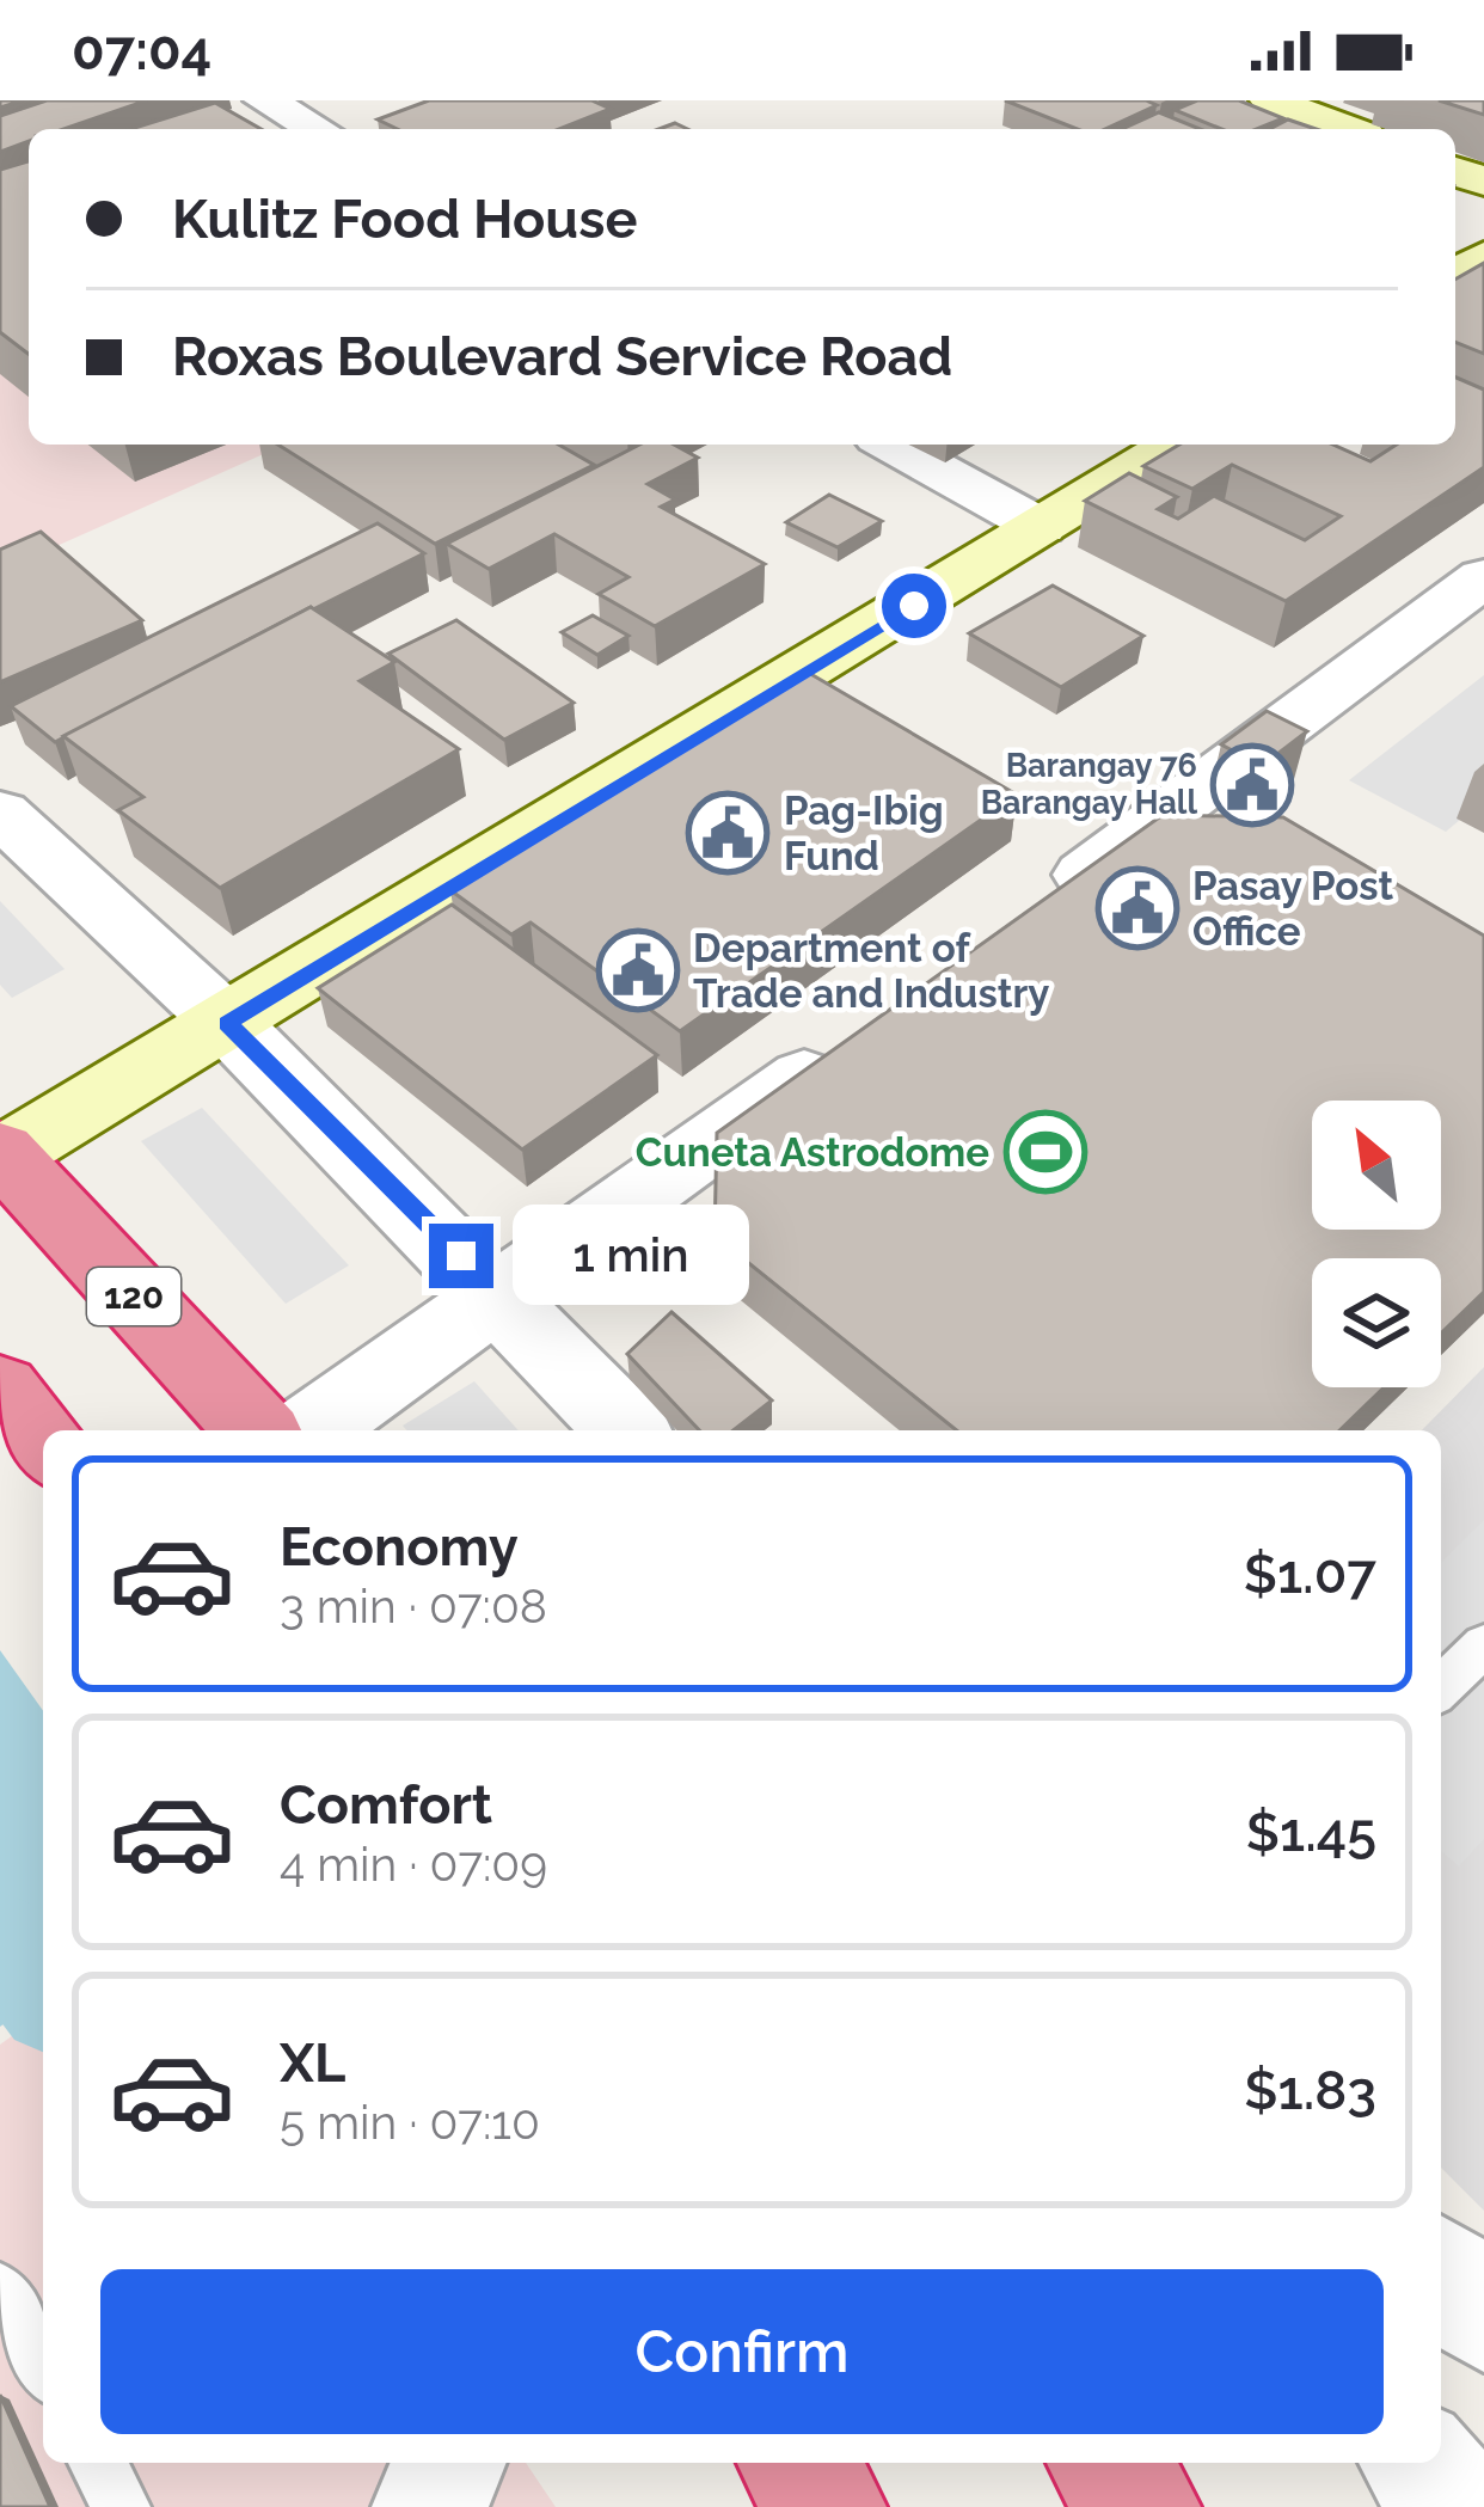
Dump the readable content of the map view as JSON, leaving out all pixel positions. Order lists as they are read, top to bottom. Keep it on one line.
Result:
{"streets":{"highway":["120"]},"places":{"public building":["Barangay 76 Barangay Hall","Pag-Ibig Fund","Pasay Post Office","Department of Trade and Industry"],"sports":["Cuneta Astrodome"]},"north":"top left","page":{"status":"07:04","banner":["Kulitz Food House","Roxas Boulevard Service Road"],"bubble":"1 min","list":[{"name":"Economy","note":"3 min · 07:08","value":"$1.07"},{"name":"Comfort","note":"4 min · 07:09","value":"$1.45"},{"name":"XL","note":"5 min · 07:10","value":"$1.83"}],"buttons":"Confirm"}}
